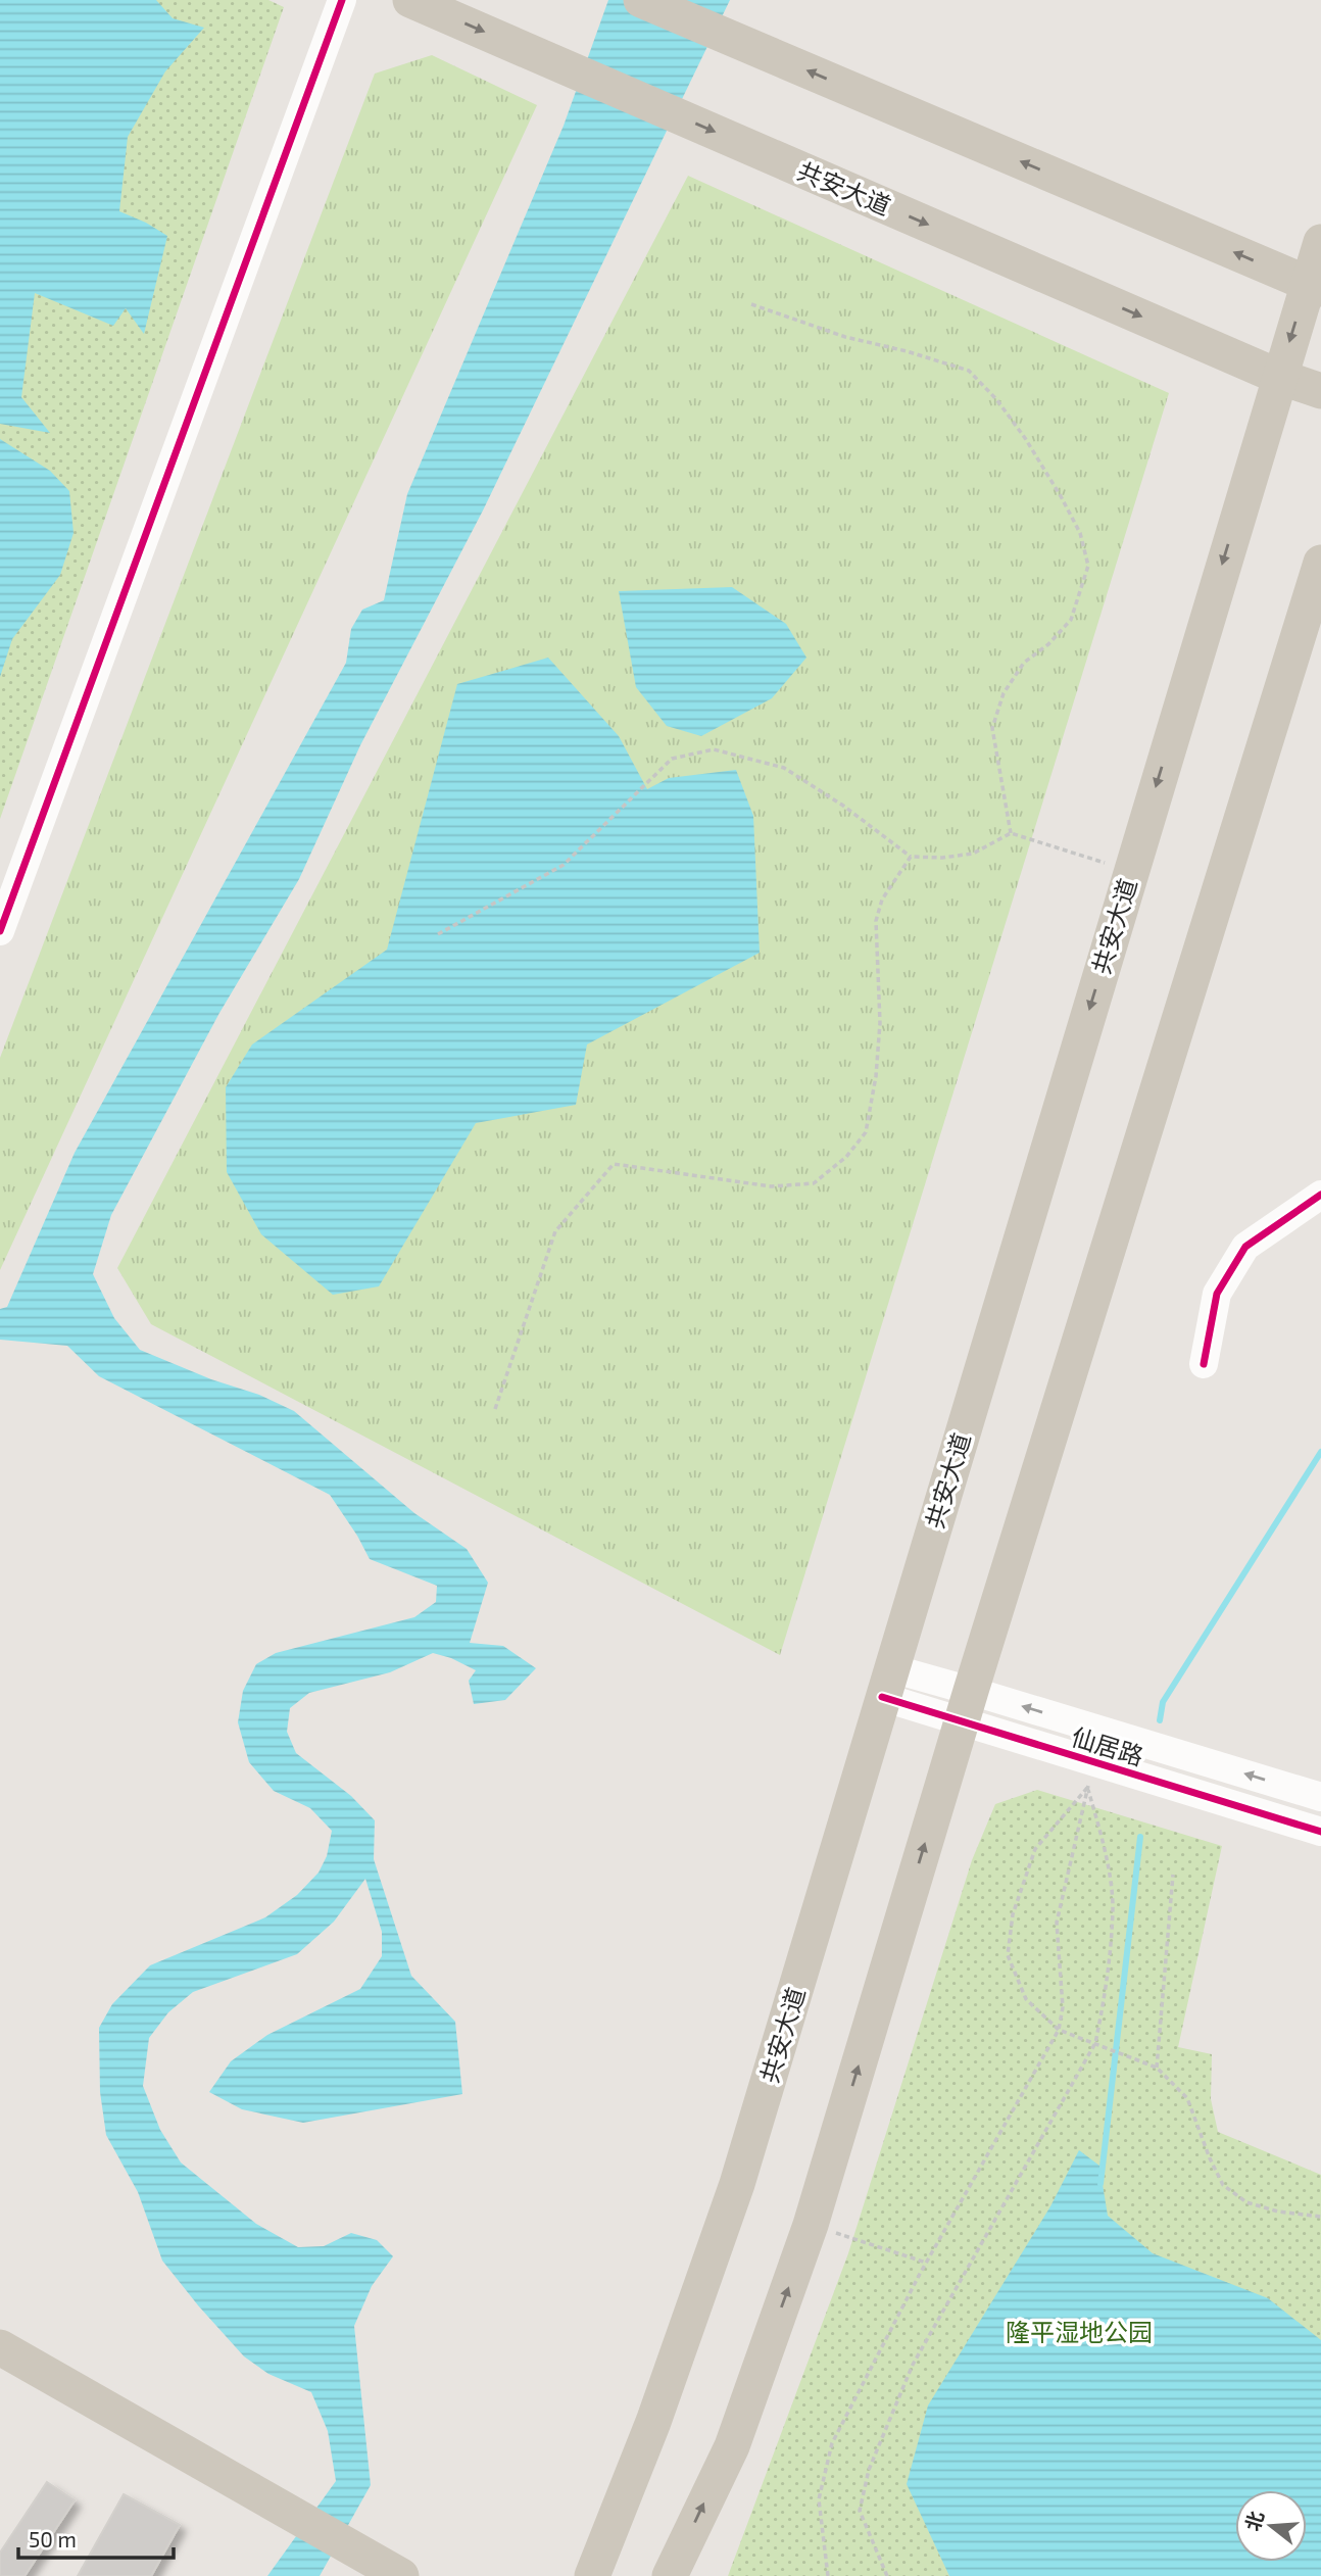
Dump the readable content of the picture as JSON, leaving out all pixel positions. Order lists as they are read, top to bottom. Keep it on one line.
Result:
{"streets":{"main road":["共安大道"],"street":["仙居路"]},"crossings":[["共安大道","仙居路"]],"parks":["隆平湿地公园"],"scale_bar":"50 m","north":"left"}
